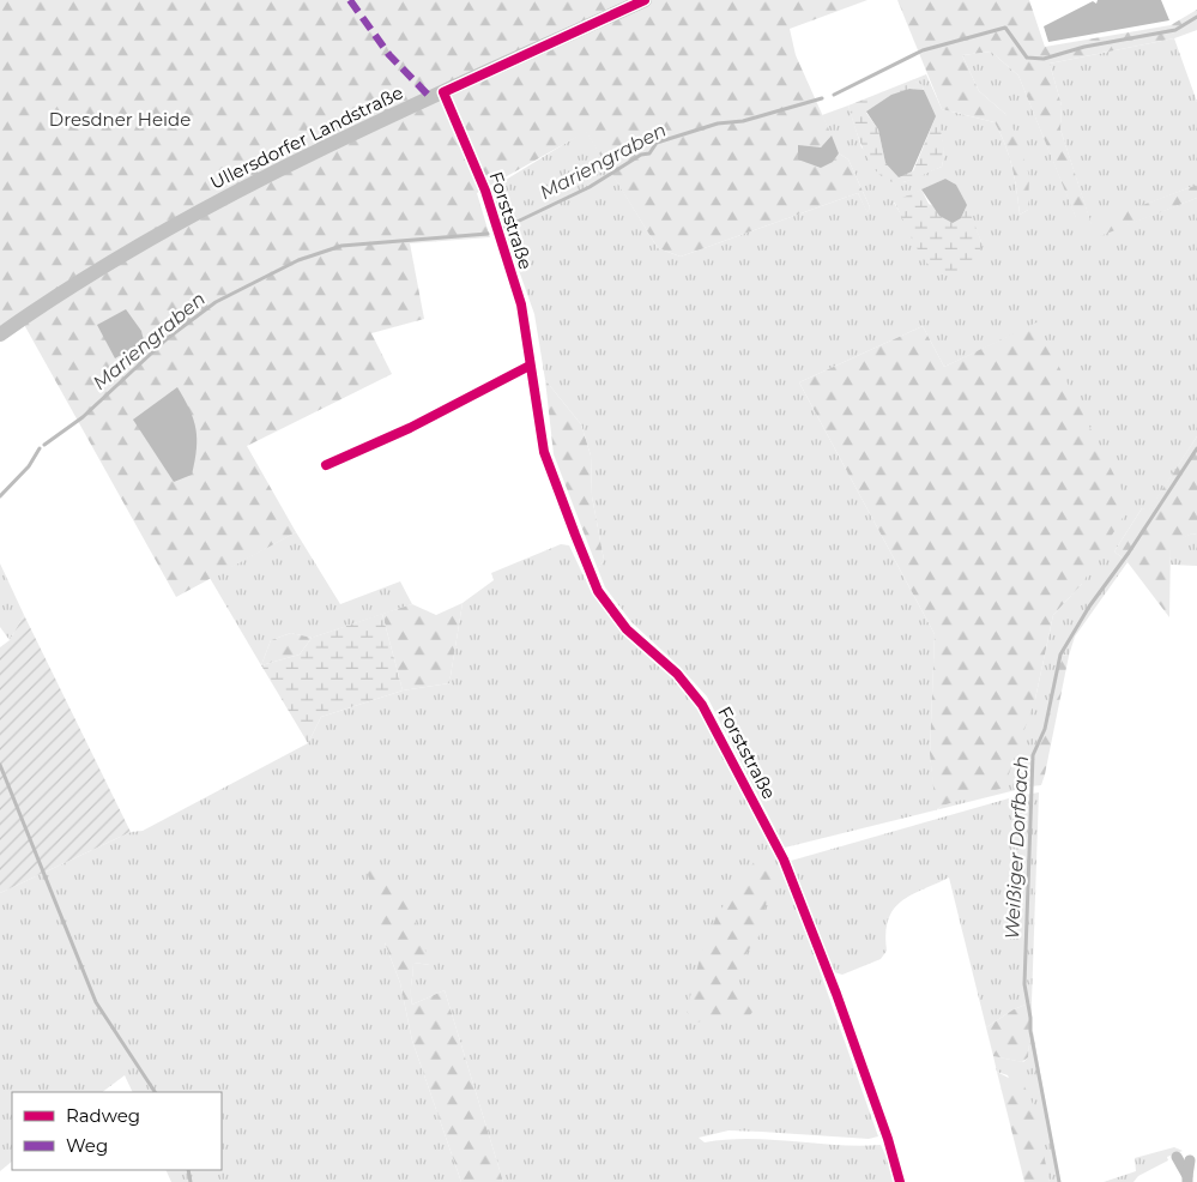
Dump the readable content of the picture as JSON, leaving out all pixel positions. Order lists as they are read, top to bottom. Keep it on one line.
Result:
{"streets":{"main road":["Ullersdorfer Landstraße"],"street":["Forststraße"]},"crossings":[["Ullersdorfer Landstraße","Forststraße"]],"water":["Mariengraben","Weißiger Dorfbach"],"parks":["Dresdner Heide"],"legend":["Radweg","Weg"]}
